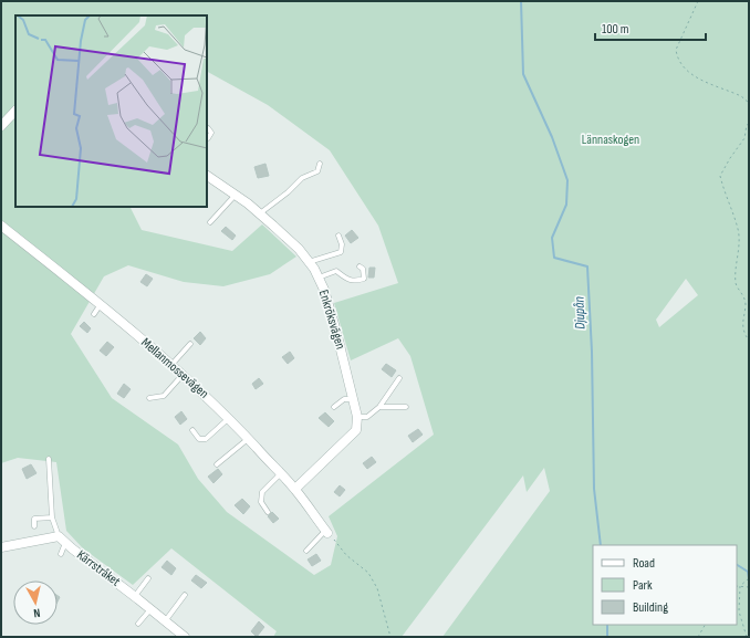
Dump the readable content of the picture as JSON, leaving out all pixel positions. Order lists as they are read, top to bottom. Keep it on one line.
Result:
{"streets":{"street":["Enkröksvägen","Mellanmossevägen","Kärrstråket"]},"water":["Djupån"],"parks":["Lännaskogen"],"legend":["Road","Park","Building"],"scale_bar":"100 m","north":"bottom"}
